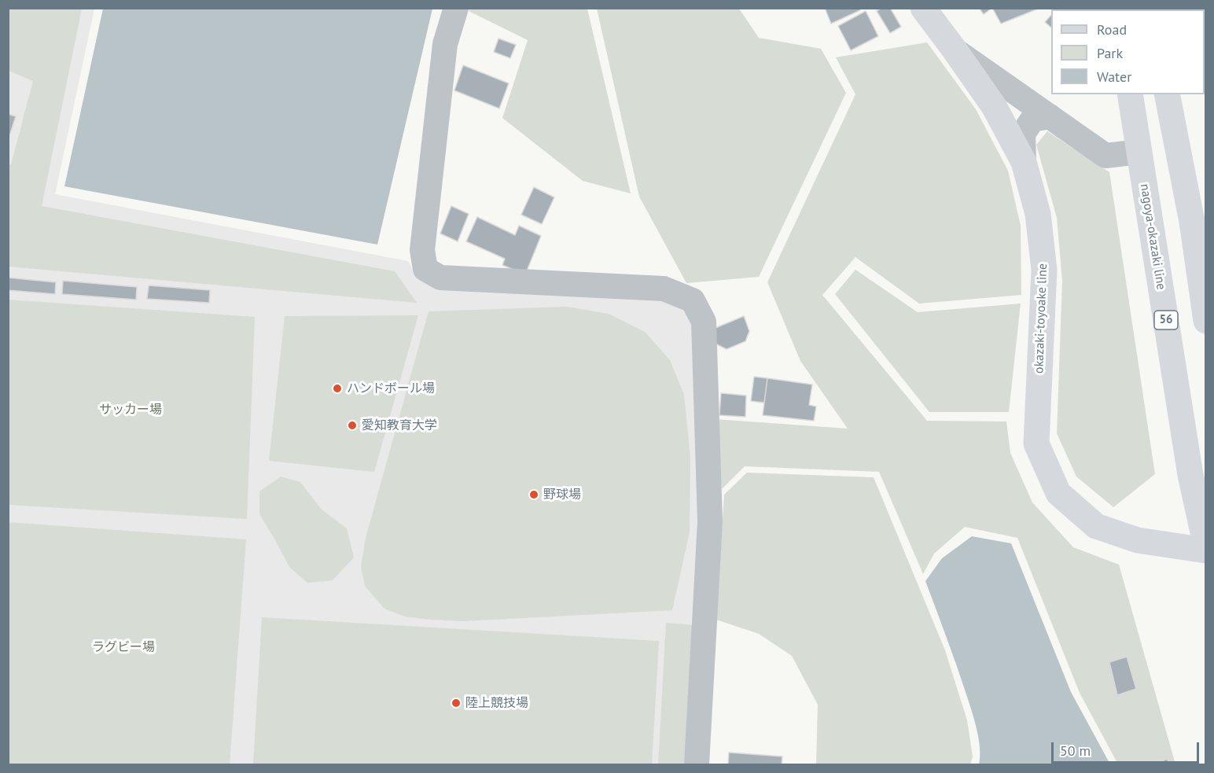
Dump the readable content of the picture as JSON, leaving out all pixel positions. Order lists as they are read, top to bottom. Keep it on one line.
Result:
{"streets":{"main road":["nagoya-okazaki line","okazaki-toyoake line","56"]},"crossings":[["nagoya-okazaki line","okazaki-toyoake line"]],"parks":["サッカー場","ラグビー場"],"places":["ハンドボール場","愛知教育大学","野球場","陸上競技場"],"legend":["Road","Park","Water"],"scale_bar":"50 m"}
